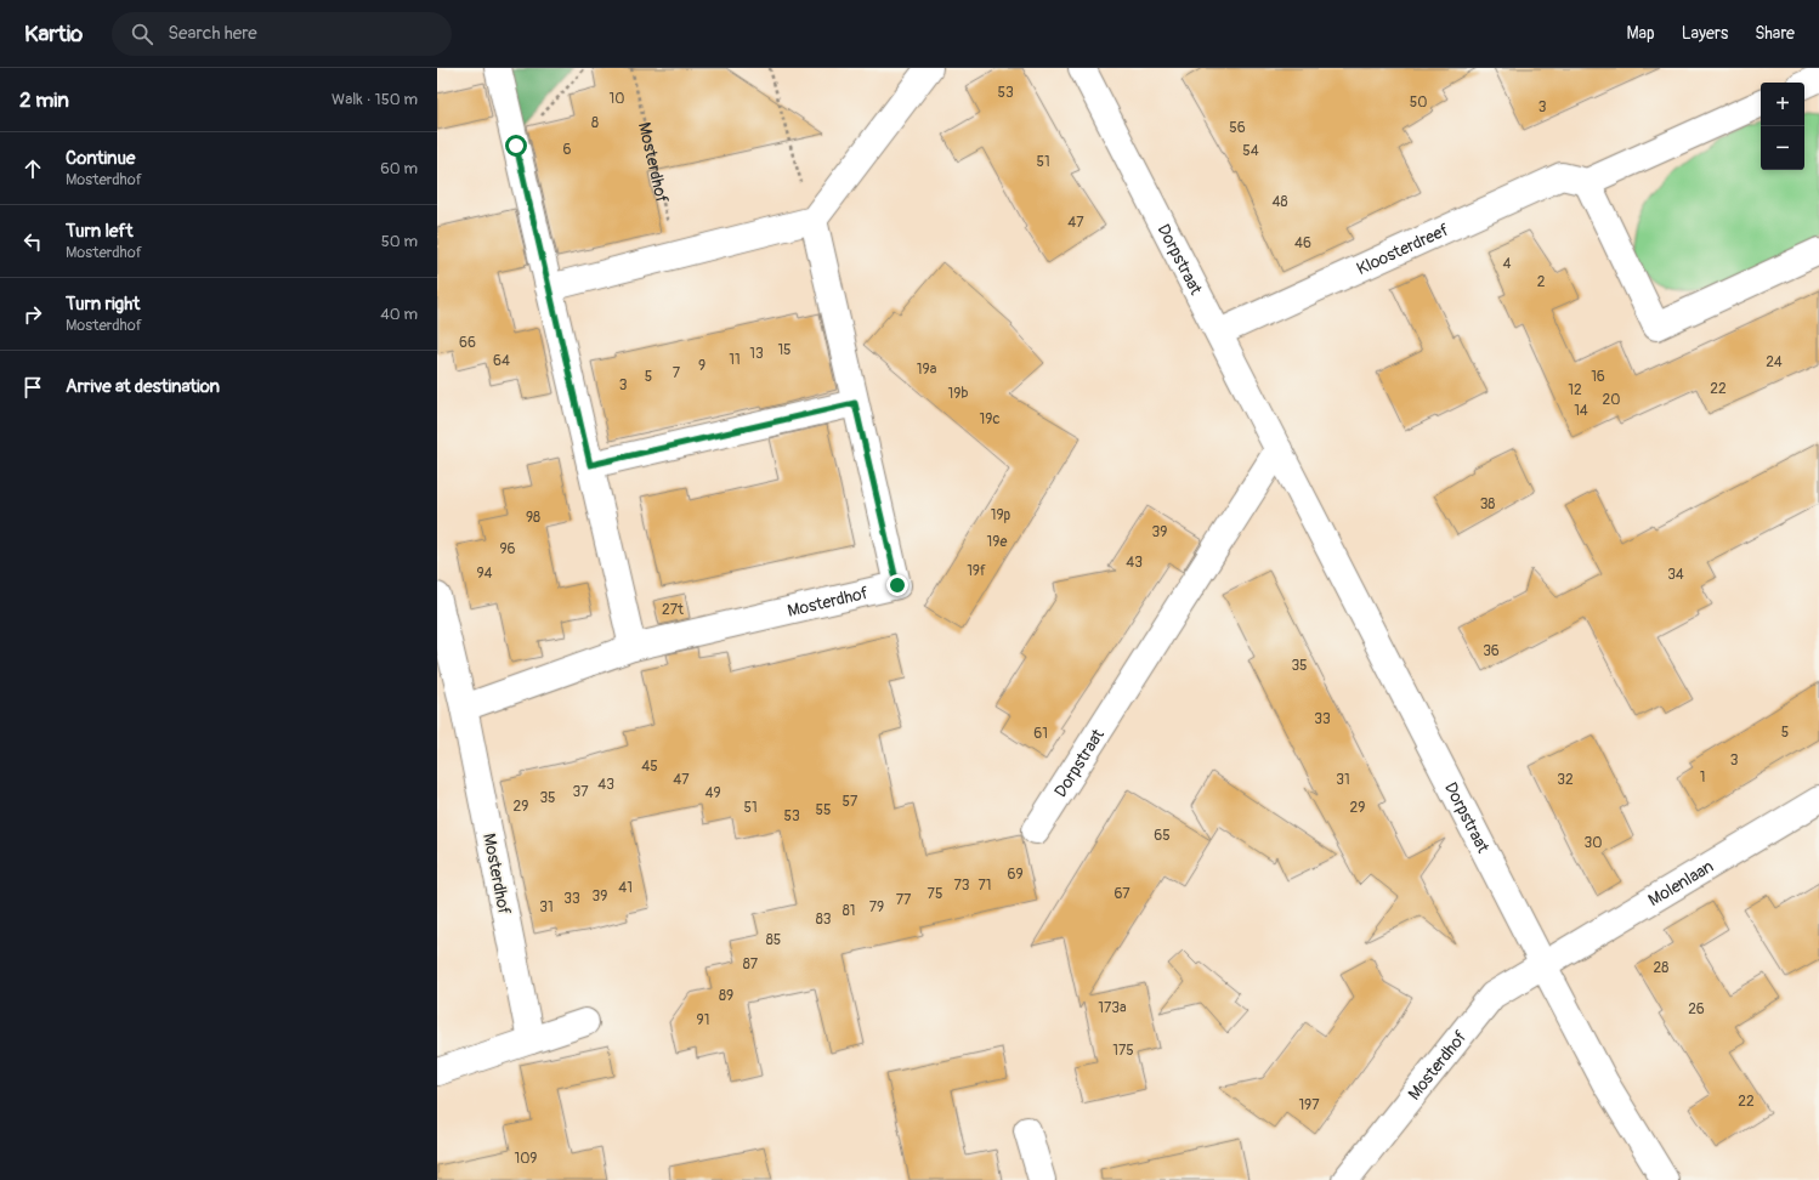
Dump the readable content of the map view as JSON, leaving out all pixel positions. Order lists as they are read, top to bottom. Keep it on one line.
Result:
{"streets":{"street":["Mosterdhof","Kloosterdreef","Dorpstraat","Molenlaan"]},"crossings":[["Mosterdhof","Dorpstraat"],["Mosterdhof","Molenlaan"],["Kloosterdreef","Dorpstraat"],["Dorpstraat","Molenlaan"]],"house_numbers":["53","10","50","3","8","56","6","54","51","48","47","46","4","2","66","15","13","11","64","24","9","19a","7","5","16","3","22","12","19b","20","14","19c","38","19p","98","39","19e","96","43","19f","94","34","27t","36","35","33","5","61","3","45","1","47","31","32","43","37","49","35","57","29","51","29","55","53","65","30","69","73","71","41","75","67","39","33","77","31","79","81","83","85","87","28","89","173a","26","91","175","22","197","109"],"page":{"header":"Kartio","search":"Search here","nav":["Map","Layers","Share"],"heading":["2 min","Walk · 150 m"],"map_buttons":["+","−"],"list":[["Continue","Mosterdhof","60 m"],["Turn left","Mosterdhof","50 m"],["Turn right","Mosterdhof","40 m"],"Arrive at destination"]}}
